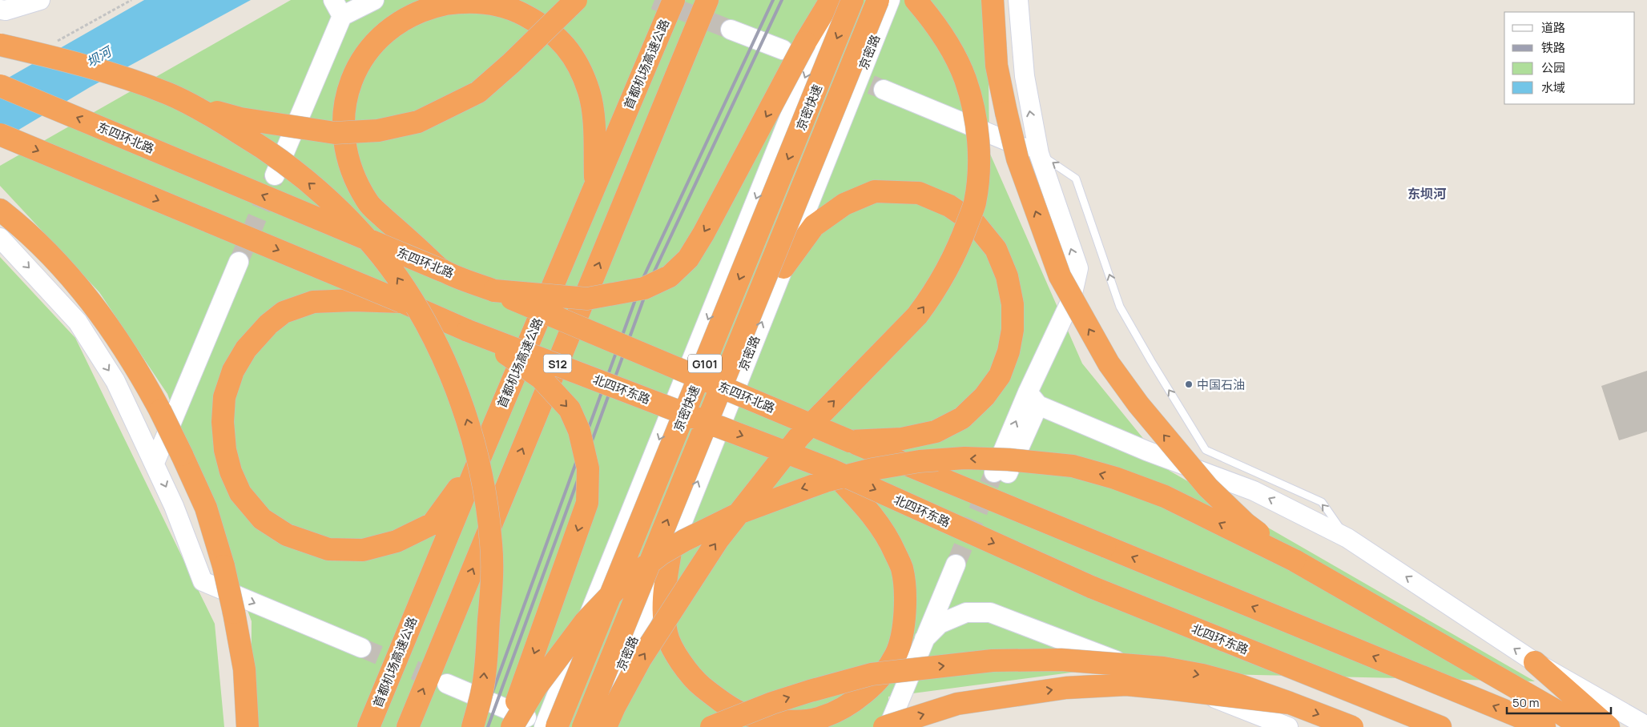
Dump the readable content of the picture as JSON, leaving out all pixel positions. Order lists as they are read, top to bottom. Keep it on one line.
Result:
{"streets":{"highway":["首都机场高速公路","京密快速","东四环北路","S12","G101","北四环东路"],"street":["京密路"]},"districts":["东坝河"],"water":["坝河"],"places":["中国石油"],"legend":["道路","铁路","公园","水域"],"scale_bar":"50 m"}
